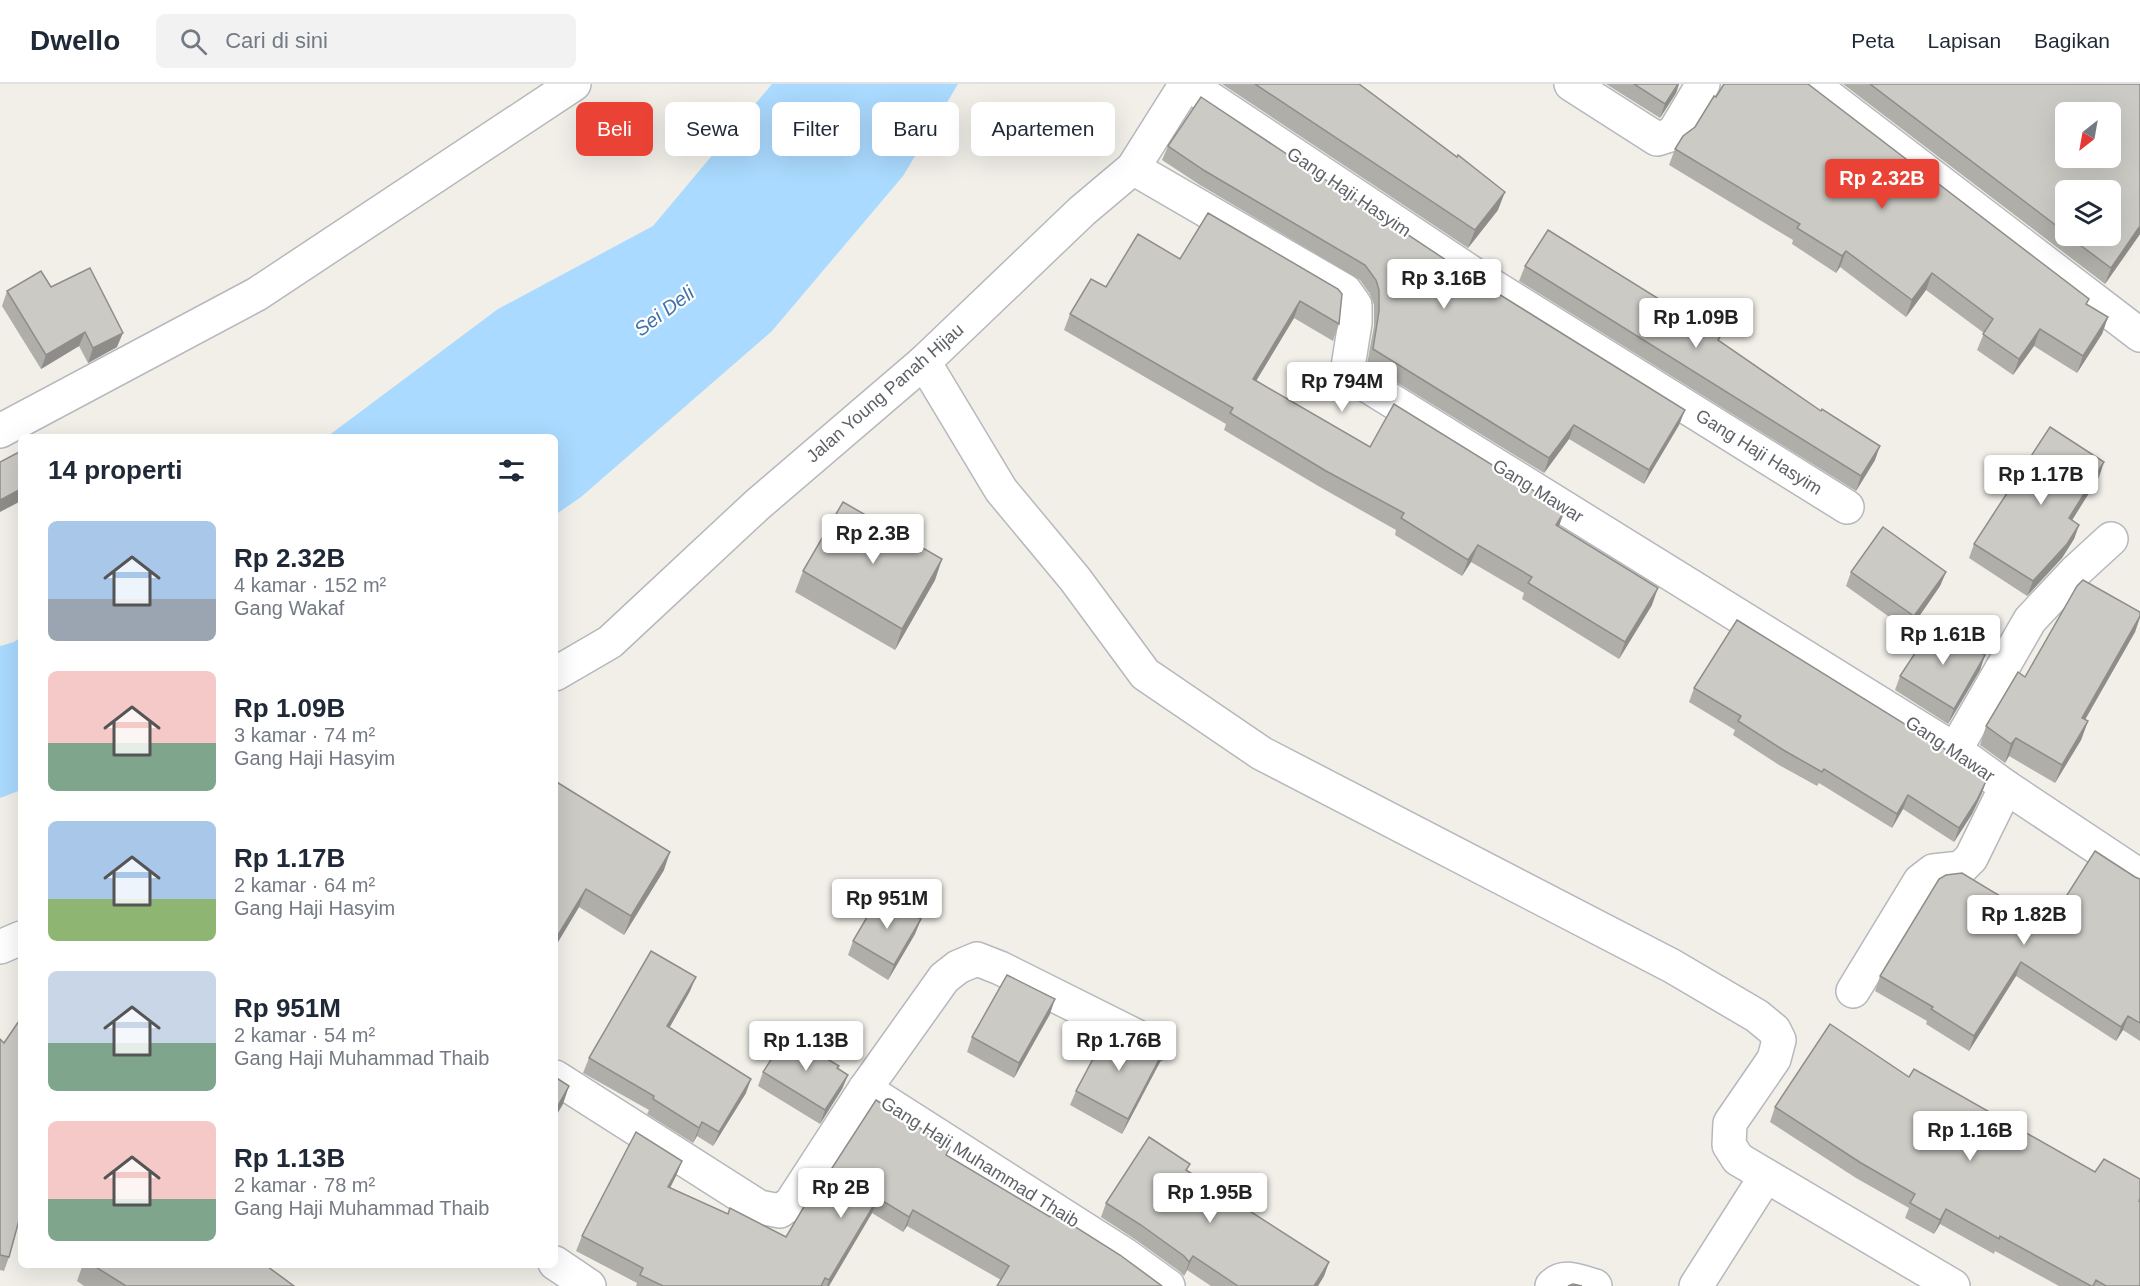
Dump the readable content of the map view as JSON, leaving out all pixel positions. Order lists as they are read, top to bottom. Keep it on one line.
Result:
{"streets":{"street":["Gang Haji Hasyim","Jalan Young Panah Hijau","Gang Mawar","Gang Haji Muhammad Thaib"]},"crossings":[["Gang Haji Hasyim","Jalan Young Panah Hijau"],["Jalan Young Panah Hijau","Gang Mawar"]],"water":["Sei Deli"],"north":"bottom left","page":{"header":"Dwello","search":"Cari di sini","nav":["Peta","Lapisan","Bagikan"],"chip":["Beli","Sewa","Filter","Baru","Apartemen"],"price":["Rp 2.32B","Rp 3.16B","Rp 1.09B","Rp 794M","Rp 1.17B","Rp 2.3B","Rp 1.61B","Rp 951M","Rp 1.82B","Rp 1.13B","Rp 1.76B","Rp 1.16B","Rp 2B","Rp 1.95B"],"heading":"14 properti","list":[{"name":"Rp 2.32B","note":"4 kamar · 152 m² · Gang Wakaf"},{"name":"Rp 1.09B","note":"3 kamar · 74 m² · Gang Haji Hasyim"},{"name":"Rp 1.17B","note":"2 kamar · 64 m² · Gang Haji Hasyim"},{"name":"Rp 951M","note":"2 kamar · 54 m² · Gang Haji Muhammad Thaib"},{"name":"Rp 1.13B","note":"2 kamar · 78 m² · Gang Haji Muhammad Thaib"}]}}
